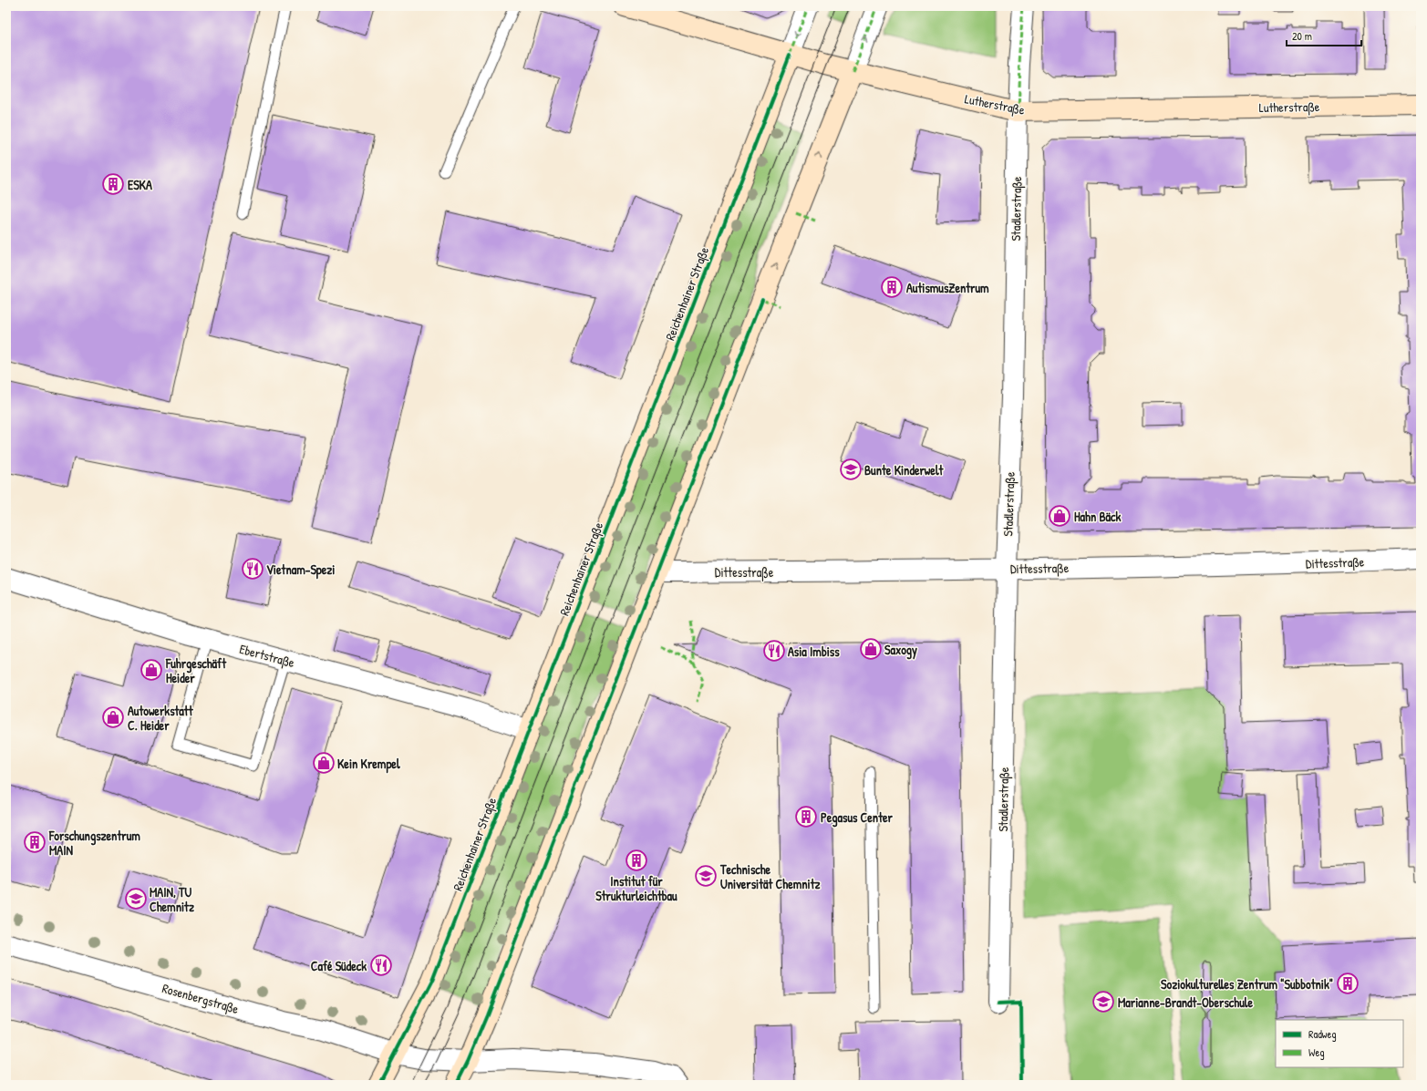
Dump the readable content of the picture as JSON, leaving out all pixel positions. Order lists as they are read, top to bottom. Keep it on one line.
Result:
{"streets":{"street":["Lutherstraße","Stadlerstraße","Reichenhainer Straße","Dittesstraße","Ebertstraße","Rosenbergstraße"]},"crossings":[["Lutherstraße","Stadlerstraße"],["Lutherstraße","Reichenhainer Straße"],["Stadlerstraße","Dittesstraße"],["Reichenhainer Straße","Ebertstraße"],["Reichenhainer Straße","Rosenbergstraße"]],"places":{"building":["ESKA","AutismusZentrum","Pegasus Center","Forschungszentrum MAIN","Institut für Strukturleichtbau","Soziokulturelles Zentrum \"Subbotnik\""],"school or university":["Bunte Kinderwelt","Technische Universität Chemnitz","MAIN, TU Chemnitz","Marianne-Brandt-Oberschule"],"shop":["Hahn Bäck","Saxogy","Fuhrgeschäft Heider","Autowerkstatt C. Heider","Kein Krempel"],"restaurant":["Vietnam-Spezi","Asia Imbiss","Café Südeck"]},"legend":["Radweg","Weg"],"scale_bar":"20 m"}
